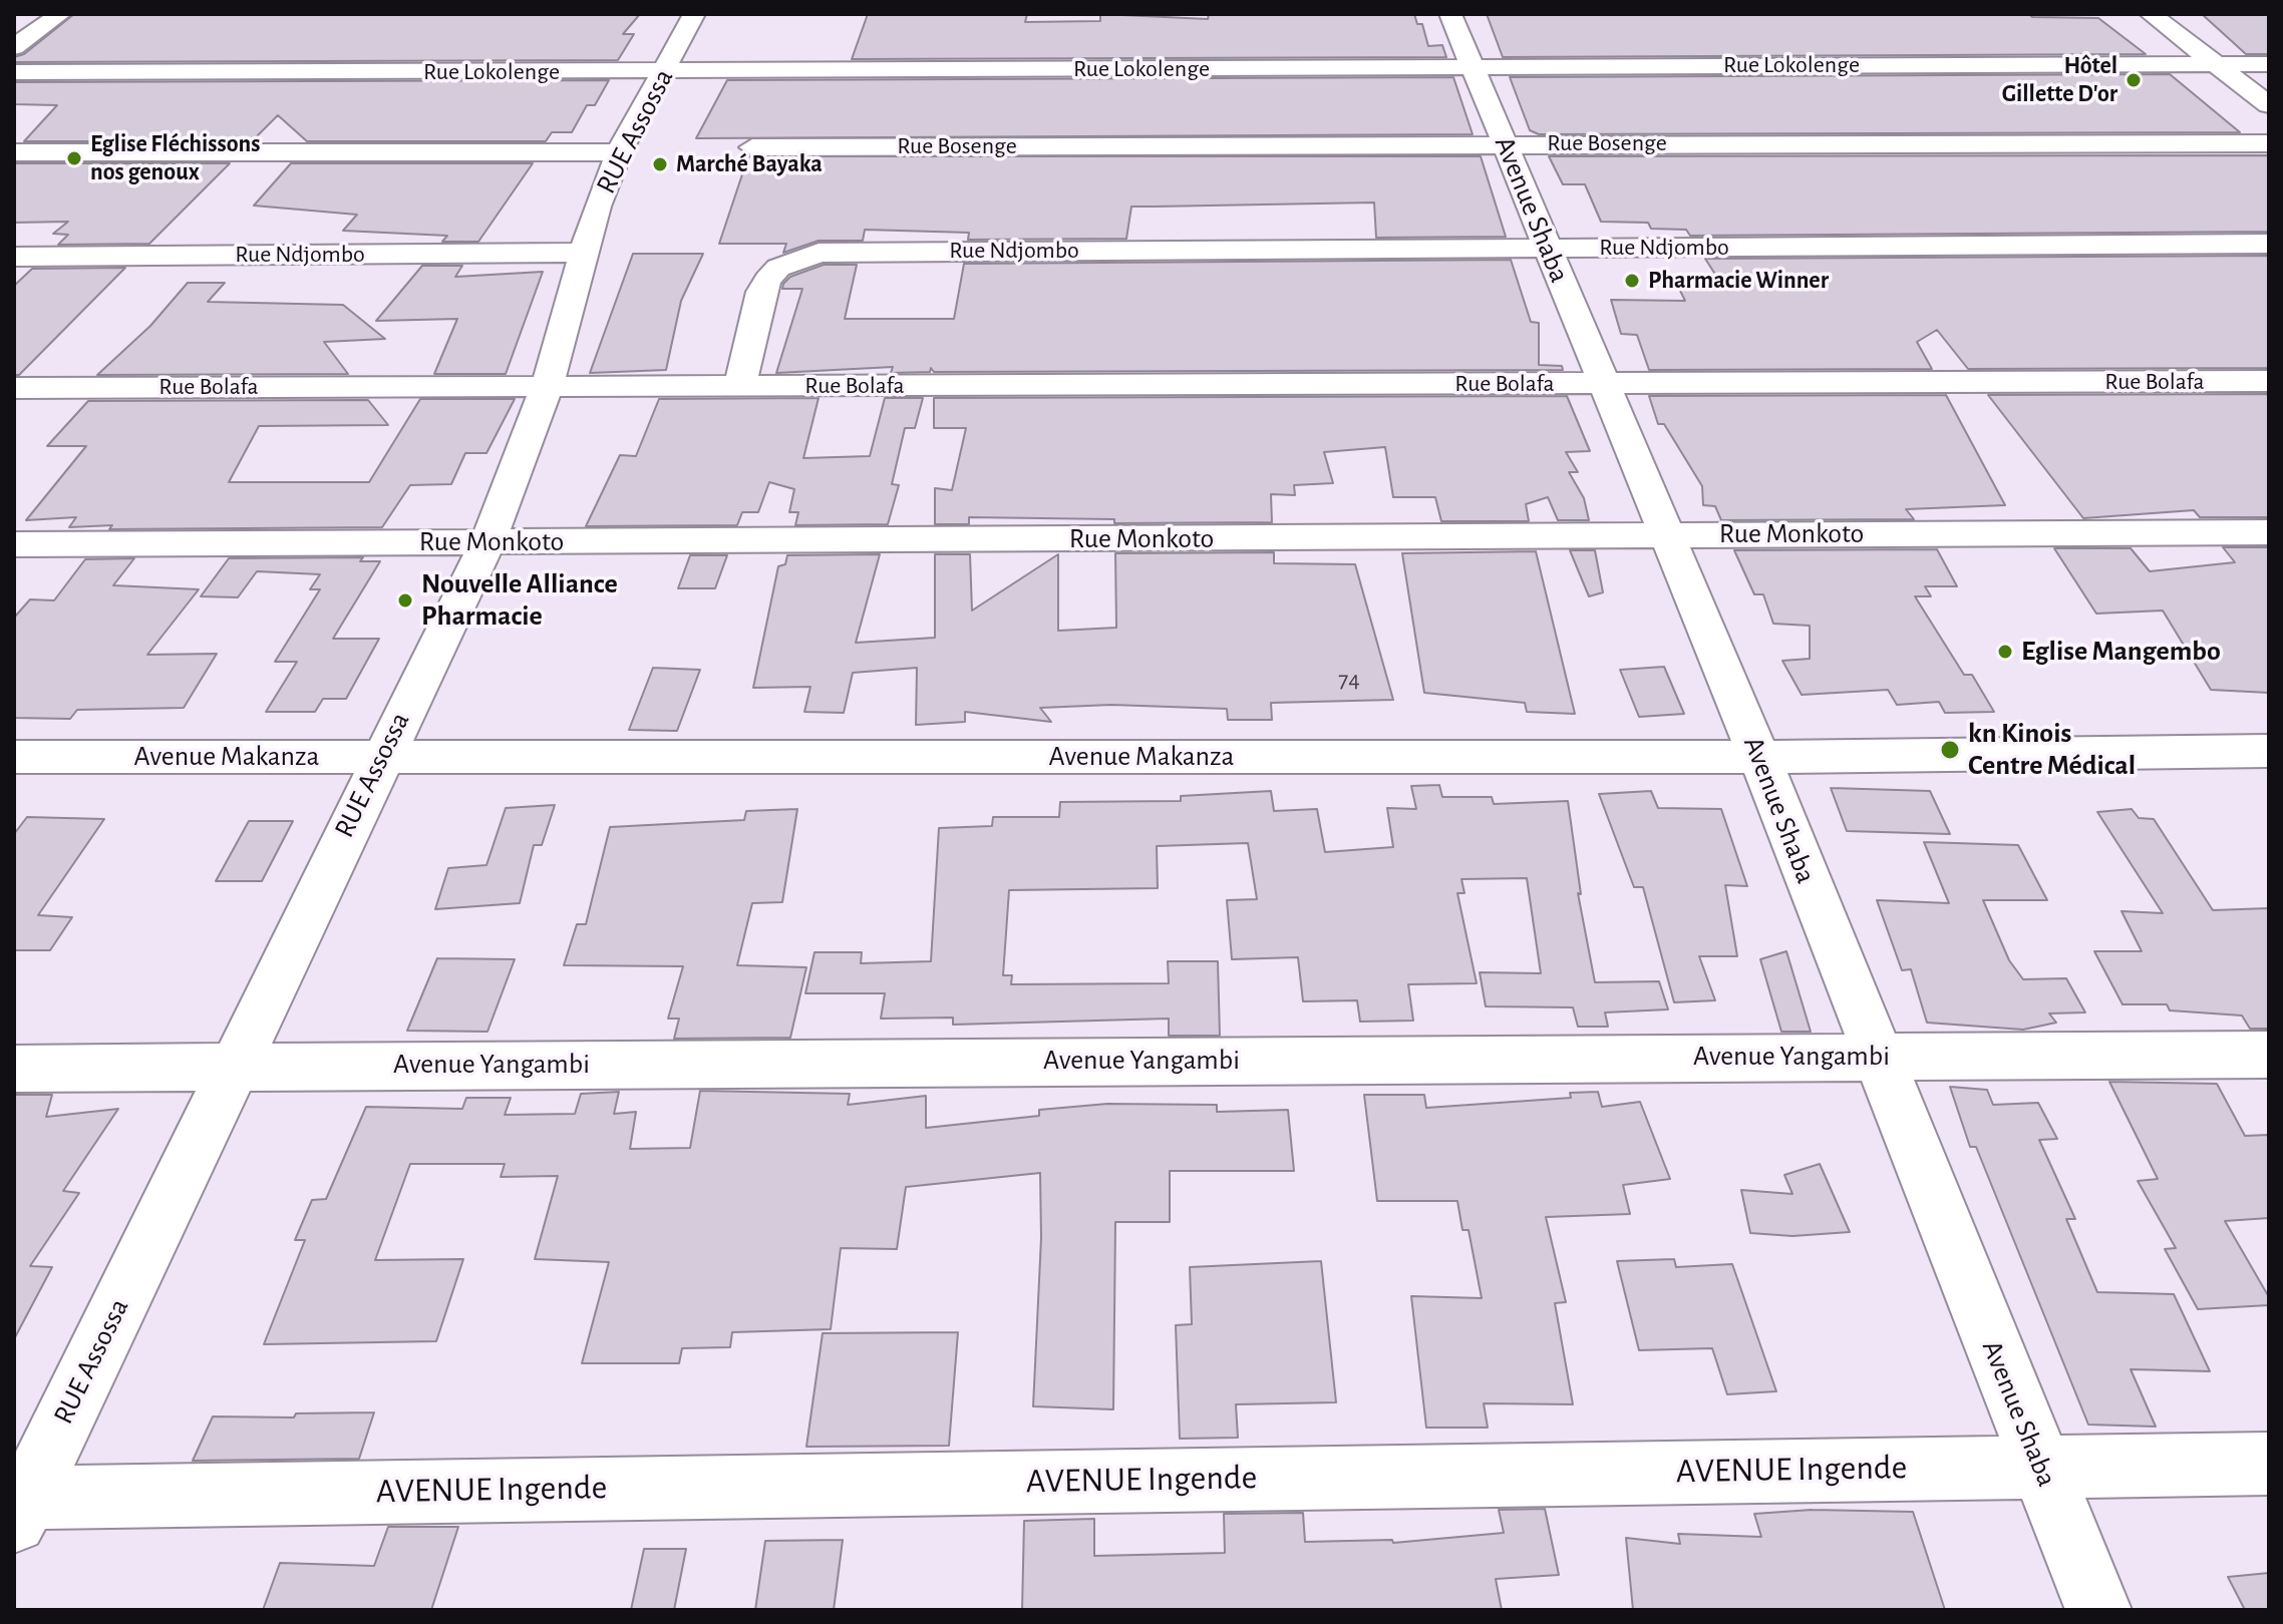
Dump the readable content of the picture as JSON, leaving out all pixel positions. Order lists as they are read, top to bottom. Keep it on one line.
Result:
{"streets":{"street":["Rue Lokolenge","RUE Assossa","Rue Bosenge","Avenue Shaba","Rue Ndjombo","Rue Bolafa","Rue Monkoto","Avenue Makanza","Avenue Yangambi","AVENUE Ingende"]},"crossings":[["Rue Lokolenge","RUE Assossa"],["Rue Lokolenge","Avenue Shaba"],["RUE Assossa","Rue Ndjombo"],["RUE Assossa","Rue Bolafa"],["RUE Assossa","Rue Monkoto"],["RUE Assossa","Avenue Makanza"],["RUE Assossa","Avenue Yangambi"],["RUE Assossa","AVENUE Ingende"],["Rue Bosenge","Avenue Shaba"],["Avenue Shaba","Rue Ndjombo"],["Avenue Shaba","Rue Bolafa"],["Avenue Shaba","Rue Monkoto"],["Avenue Shaba","Avenue Makanza"],["Avenue Shaba","Avenue Yangambi"],["Avenue Shaba","AVENUE Ingende"],["Rue Ndjombo","Rue Bolafa"]],"places":["Hôtel Gillette D'or","Eglise Fléchissons nos genoux","Marché Bayaka","Pharmacie Winner","Nouvelle Alliance Pharmacie","Eglise Mangembo","kn Kinois Centre Médical"],"house_numbers":["74"]}
